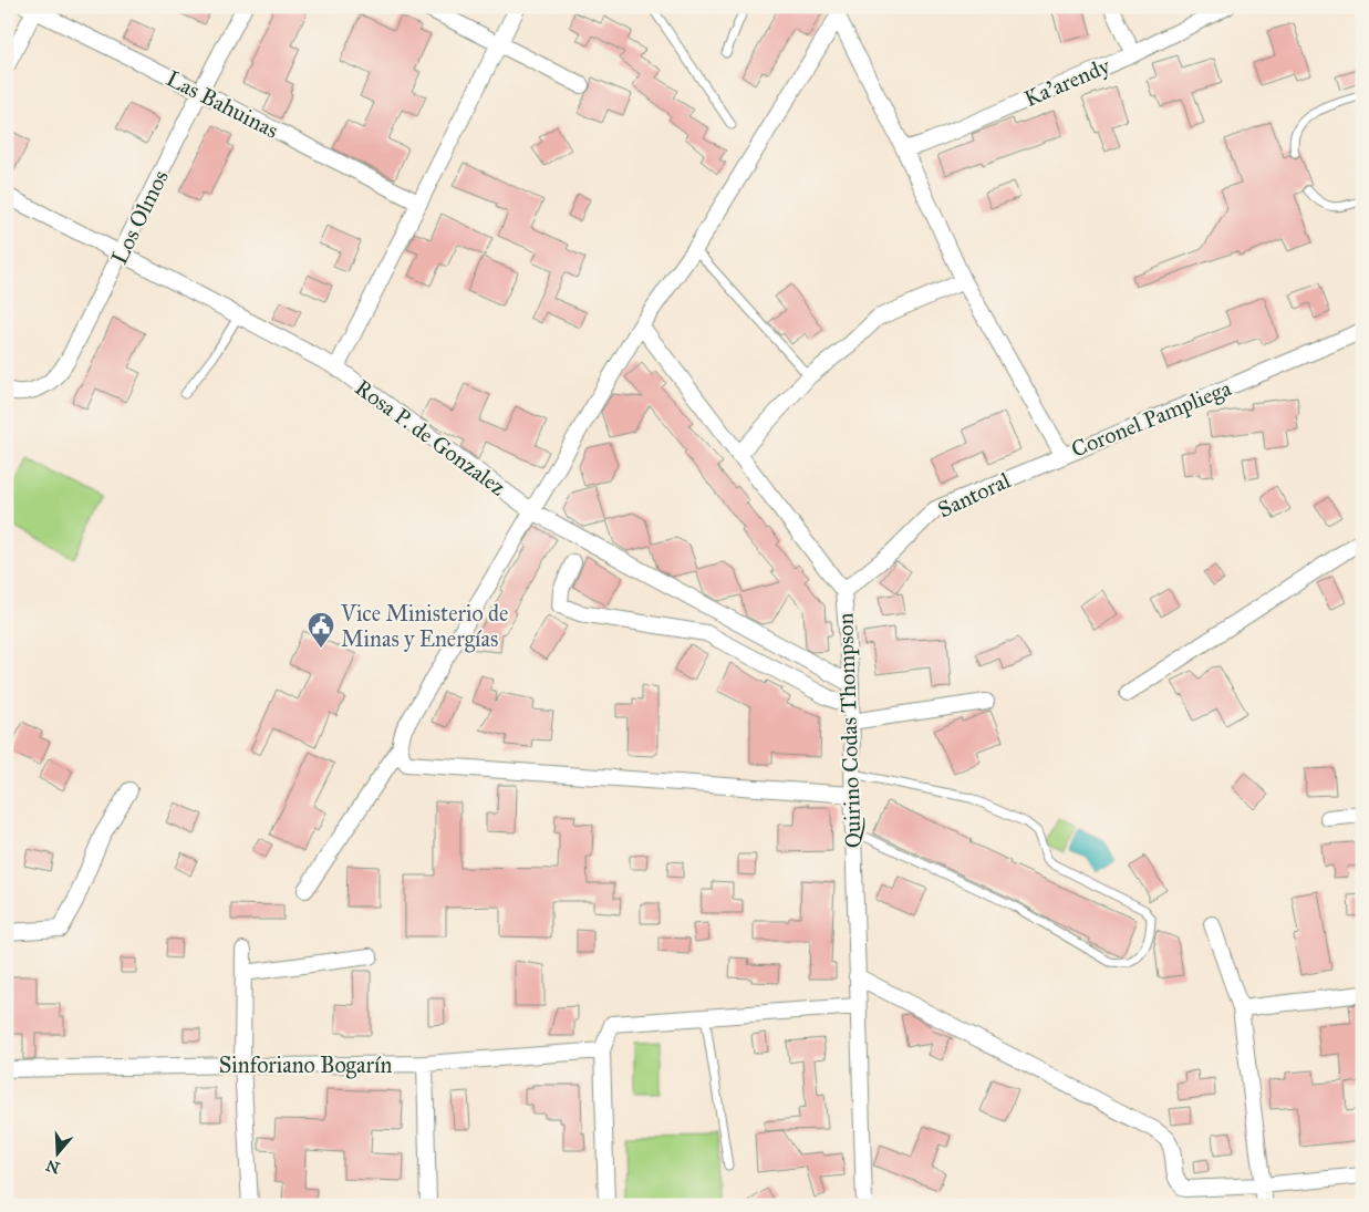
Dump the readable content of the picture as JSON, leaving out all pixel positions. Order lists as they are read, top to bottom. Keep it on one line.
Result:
{"streets":{"street":["Ka'arendy","Las Bahuinas","Los Olmos","Coronel Pampliega","Rosa P. de Gonzalez","Santoral","Quirino Codas Thompson","Sinforiano Bogarín"]},"crossings":[["Ka'arendy","Coronel Pampliega"],["Las Bahuinas","Los Olmos"],["Los Olmos","Rosa P. de Gonzalez"],["Coronel Pampliega","Santoral"],["Rosa P. de Gonzalez","Quirino Codas Thompson"],["Santoral","Quirino Codas Thompson"]],"places":{"public building":["Vice Ministerio de Minas y Energías"]},"north":"bottom"}
